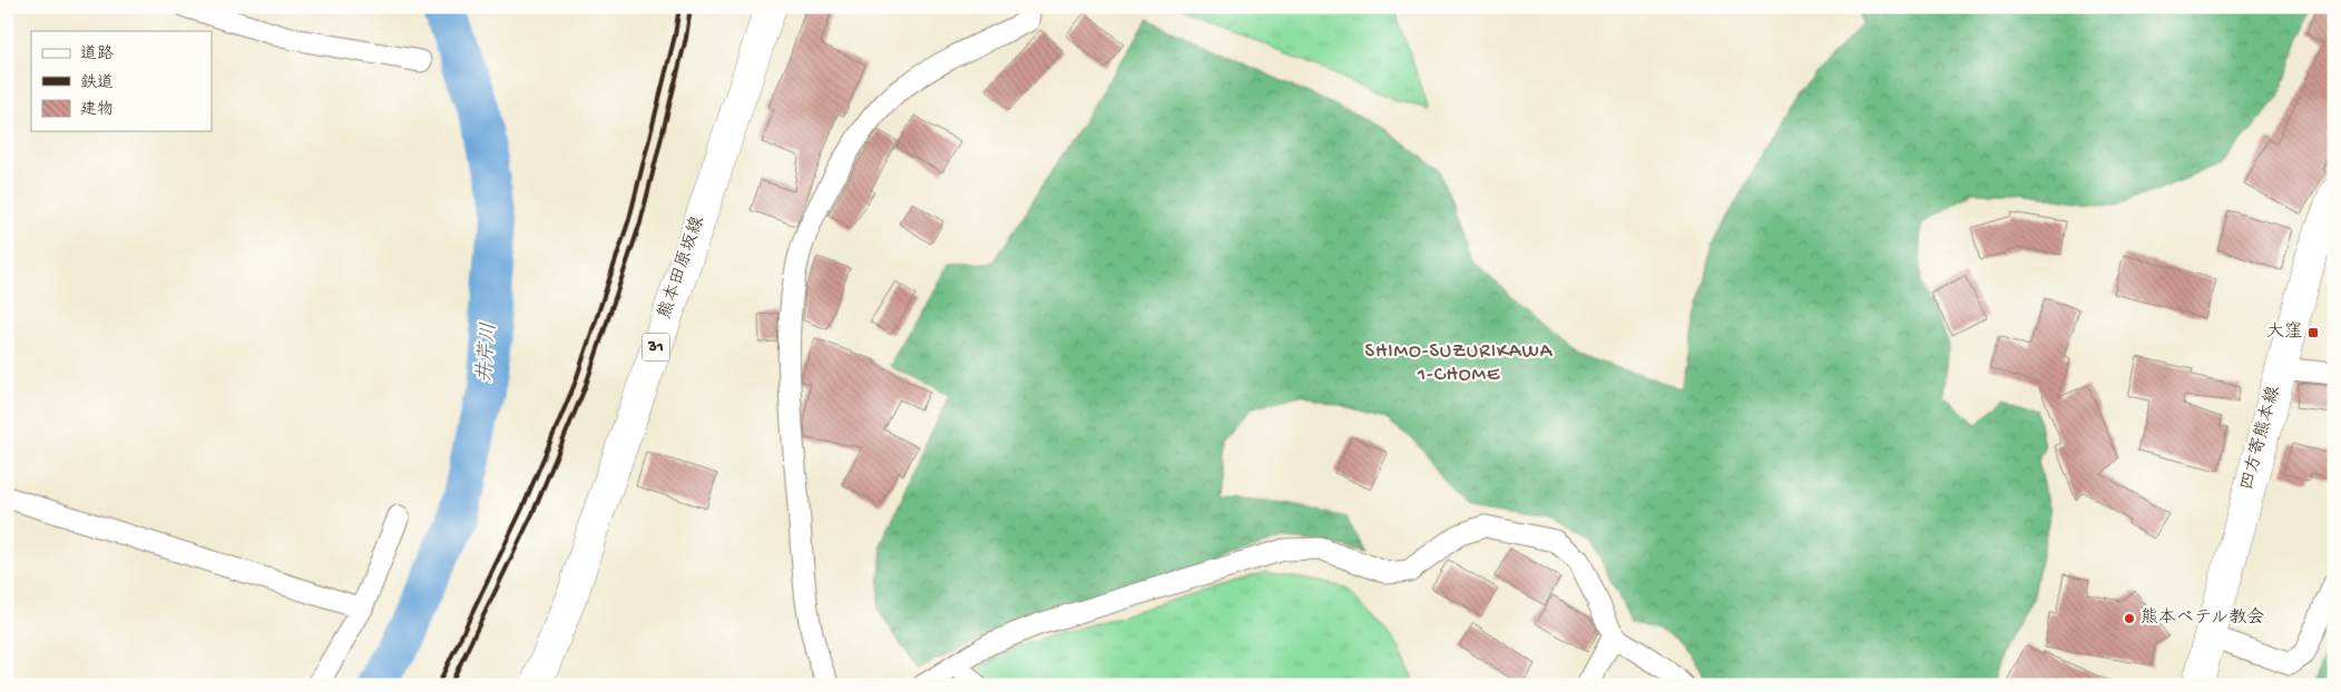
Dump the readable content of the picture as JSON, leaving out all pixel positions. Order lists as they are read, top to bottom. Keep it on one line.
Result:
{"streets":{"main road":["熊本田原坂線","31","四方寄熊本線"]},"districts":["SHIMO-SUZURIKAWA 1-CHOME"],"water":["井芹川"],"places":{"transit":["大窪"],"other":["熊本ベテル教会"]},"legend":["道路","鉄道","建物"]}
